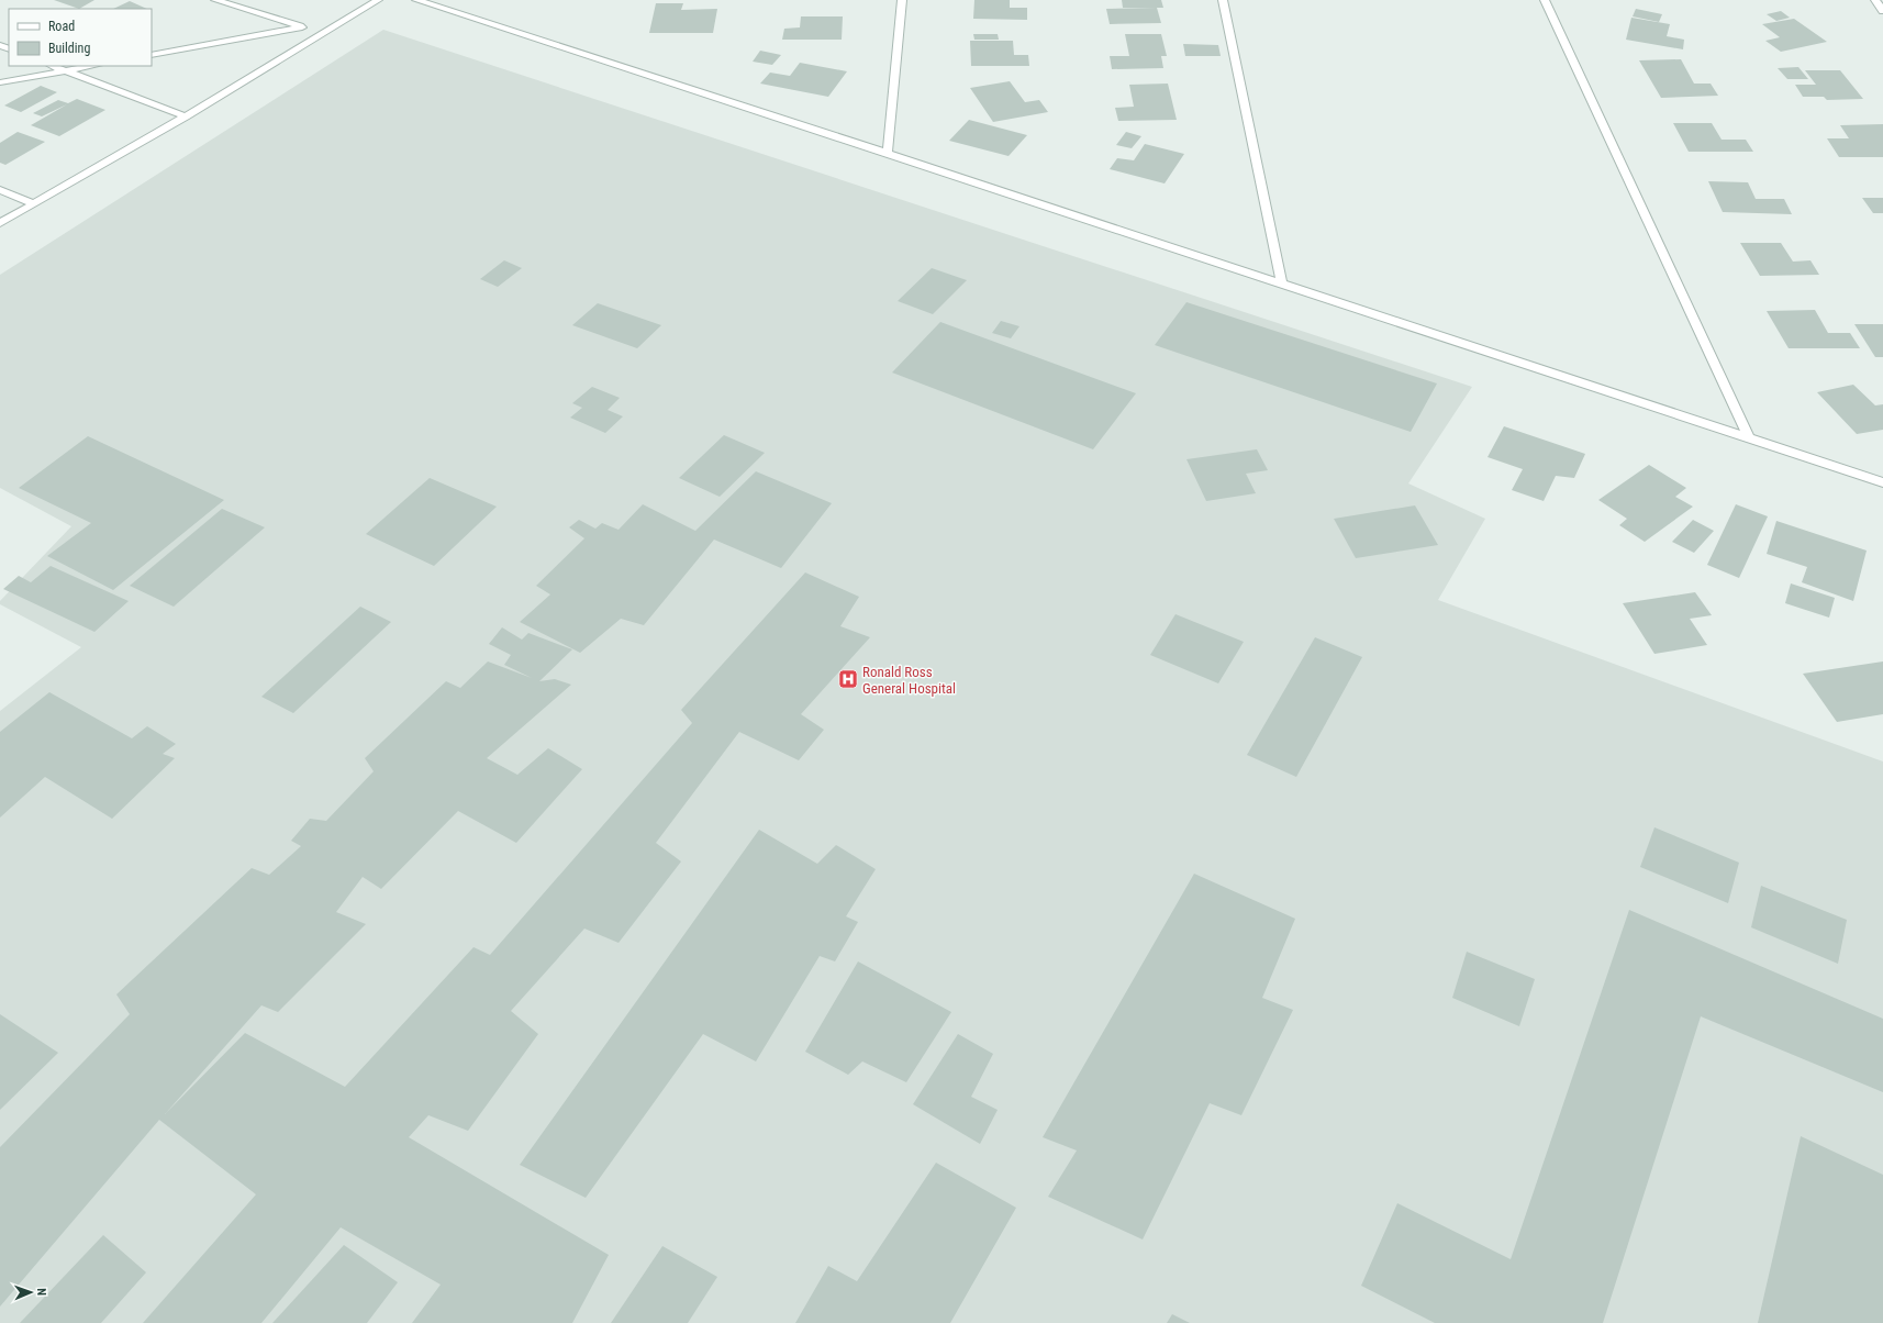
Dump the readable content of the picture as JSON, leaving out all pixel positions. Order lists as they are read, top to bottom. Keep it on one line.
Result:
{"places":{"hospital":["Ronald Ross General Hospital"]},"legend":["Road","Building"],"north":"right"}
